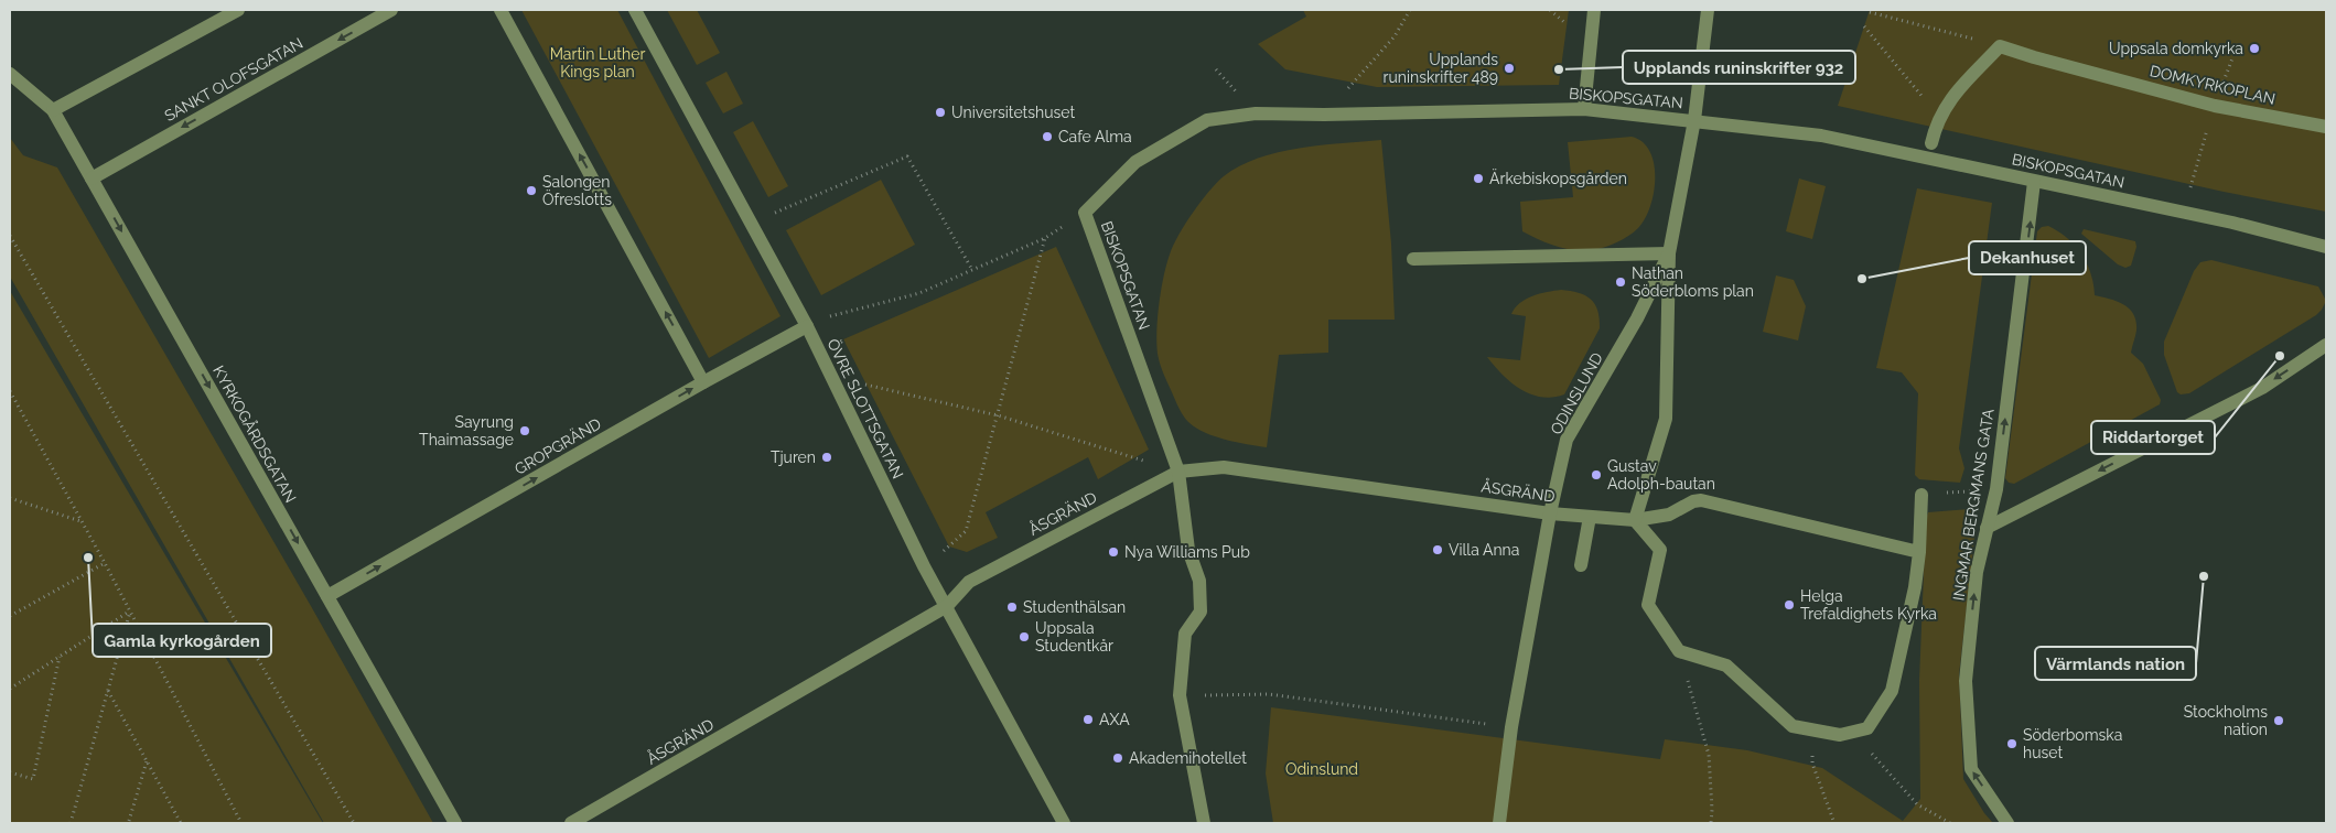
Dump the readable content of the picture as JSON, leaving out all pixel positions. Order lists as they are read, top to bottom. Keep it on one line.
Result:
{"streets":{"street":["SANKT OLOFSGATAN","DOMKYRKOPLAN","BISKOPSGATAN","ODINSLUND","ÖVRE SLOTTSGATAN","KYRKOGÅRDSGATAN","GROPGRÄND","ÅSGRÄND","INGMAR BERGMANS GATA"]},"crossings":[["SANKT OLOFSGATAN","KYRKOGÅRDSGATAN"],["BISKOPSGATAN","ODINSLUND"],["BISKOPSGATAN","ÅSGRÄND"],["BISKOPSGATAN","INGMAR BERGMANS GATA"],["ODINSLUND","ÅSGRÄND"],["ÖVRE SLOTTSGATAN","GROPGRÄND"],["ÖVRE SLOTTSGATAN","ÅSGRÄND"],["KYRKOGÅRDSGATAN","GROPGRÄND"]],"one_way":["KYRKOGÅRDSGATAN","GROPGRÄND"],"parks":["Martin Luther Kings plan","Odinslund"],"places":["Uppsala domkyrka","Upplands runinskrifter 489","Upplands runinskrifter 932","Universitetshuset","Cafe Alma","Ärkebiskopsgården","Salongen Öfreslotts","Dekanhuset","Nathan Söderbloms plan","Riddartorget","Sayrung Thaimassage","Tjuren","Gustav Adolph-bautan","Villa Anna","Nya Williams Pub","Gamla kyrkogården","Värmlands nation","Helga Trefaldighets Kyrka","Studenthälsan","Uppsala Studentkår","AXA","Stockholms nation","Söderbomska huset","Akademihotellet"]}
